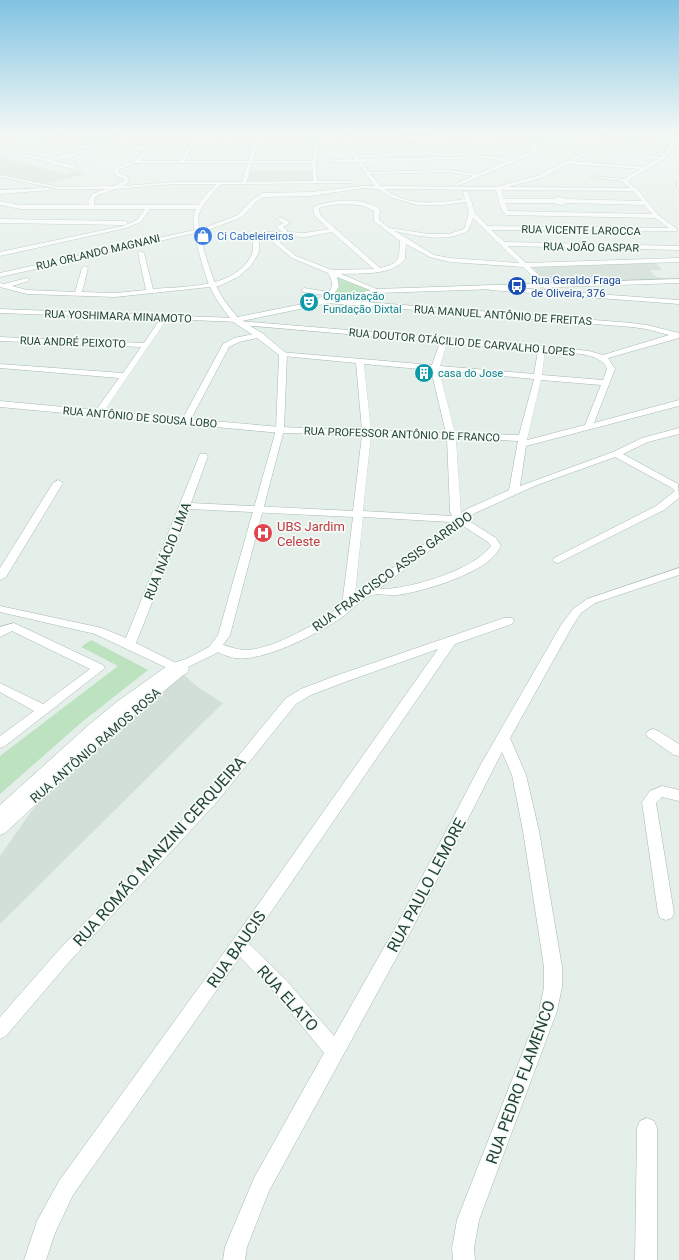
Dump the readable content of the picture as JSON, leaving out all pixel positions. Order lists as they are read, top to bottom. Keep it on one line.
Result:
{"streets":{"street":["RUA VICENTE LAROCCA","RUA JOÃO GASPAR","RUA ORLANDO MAGNANI","RUA MANUEL ANTÔNIO DE FREITAS","RUA YOSHIMARA MINAMOTO","RUA ANDRÉ PEIXOTO","RUA DOUTOR OTÁCILIO DE CARVALHO LOPES","RUA ANTÔNIO DE SOUSA LOBO","RUA PROFESSOR ANTÔNIO DE FRANCO","RUA INÁCIO LIMA","RUA FRANCISCO ASSIS GARRIDO","RUA ANTÔNIO RAMOS ROSA","RUA ROMÃO MANZINI CERQUEIRA","RUA PAULO LEMORE","RUA BAUCIS","RUA ELATO","RUA PEDRO FLAMENCO"]},"crossings":[["RUA YOSHIMARA MINAMOTO","RUA DOUTOR OTÁCILIO DE CARVALHO LOPES"],["RUA ANTÔNIO DE SOUSA LOBO","RUA PROFESSOR ANTÔNIO DE FRANCO"],["RUA FRANCISCO ASSIS GARRIDO","RUA ANTÔNIO RAMOS ROSA"],["RUA ROMÃO MANZINI CERQUEIRA","RUA BAUCIS"],["RUA PAULO LEMORE","RUA ELATO"],["RUA PAULO LEMORE","RUA PEDRO FLAMENCO"],["RUA BAUCIS","RUA ELATO"]],"places":{"shop":["Ci Cabeleireiros"],"bus stop":["Rua Geraldo Fraga de Oliveira, 376"],"theatre":["Organização Fundação Dixtal"],"building":["casa do Jose"],"hospital":["UBS Jardim Celeste"]}}
